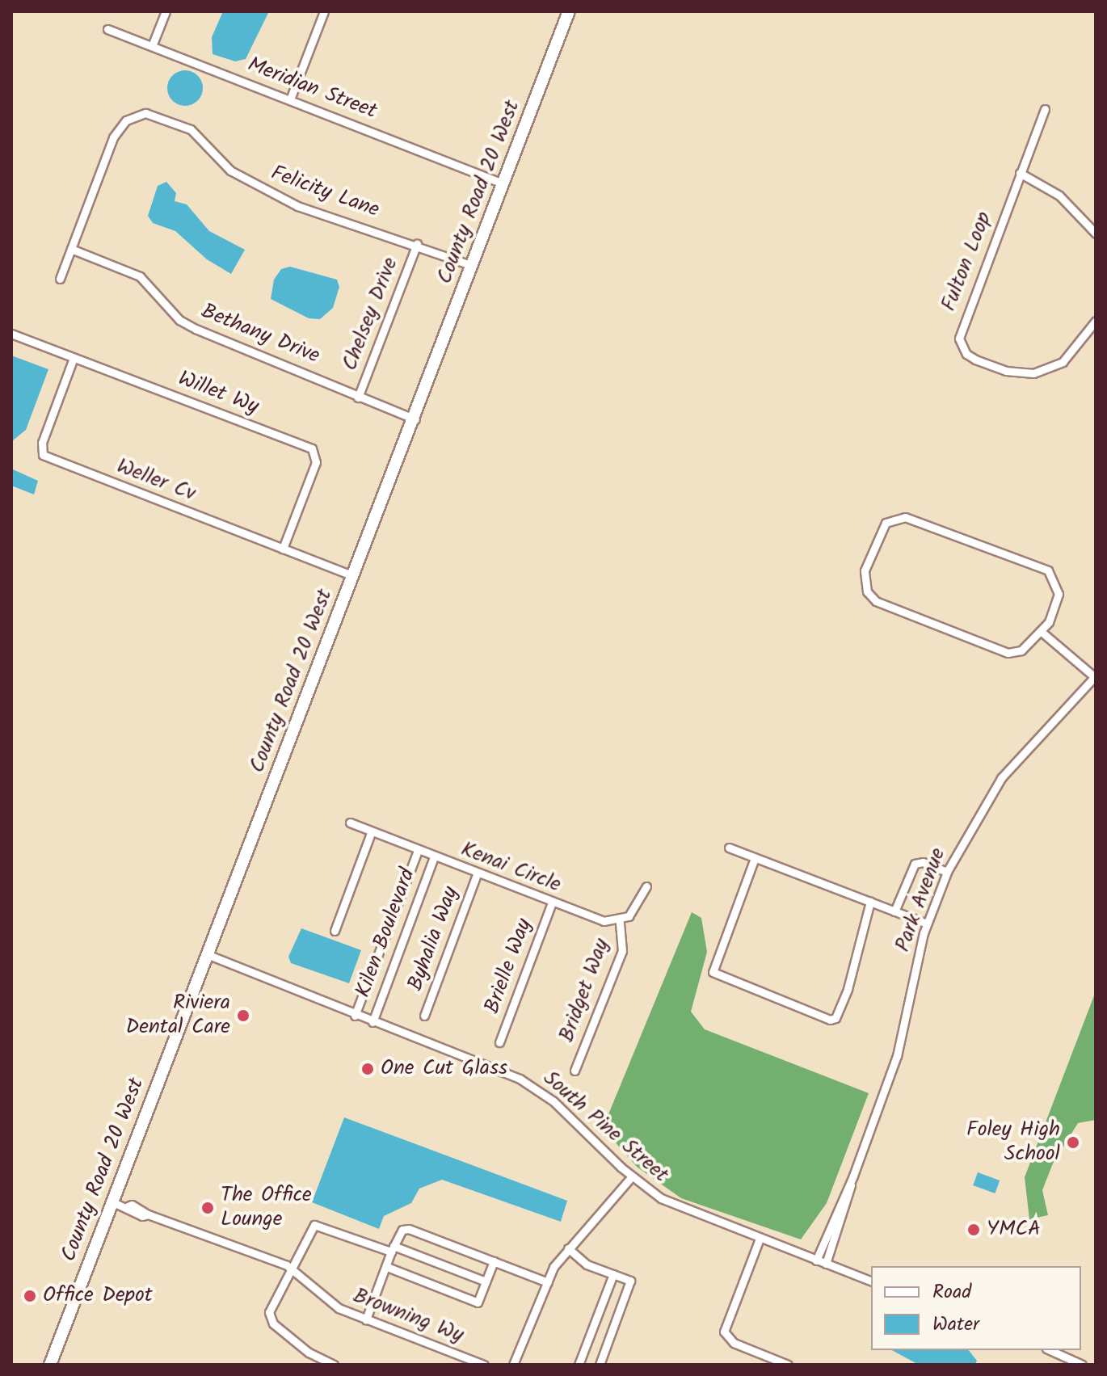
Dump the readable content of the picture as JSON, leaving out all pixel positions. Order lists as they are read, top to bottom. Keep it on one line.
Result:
{"streets":{"street":["Meridian Street","Felicity Lane","County Road 20 West","Fulton Loop","Chelsey Drive","Bethany Drive","Willet Wy","Weller Cv","Kenai Circle","Park Avenue","Kilen Boulevard","Byhalia Way","Brielle Way","Bridget Way","South Pine Street","Browning Wy"]},"crossings":[["Meridian Street","County Road 20 West"],["Felicity Lane","County Road 20 West"],["Felicity Lane","Chelsey Drive"],["Felicity Lane","Bethany Drive"],["County Road 20 West","Bethany Drive"],["County Road 20 West","Weller Cv"],["County Road 20 West","South Pine Street"],["County Road 20 West","Browning Wy"],["Chelsey Drive","Bethany Drive"],["Willet Wy","Weller Cv"],["Kenai Circle","Kilen Boulevard"],["Kenai Circle","Byhalia Way"],["Kenai Circle","Brielle Way"],["Kenai Circle","Bridget Way"],["Park Avenue","South Pine Street"],["Kilen Boulevard","South Pine Street"]],"places":["Riviera Dental Care","One Cut Glass","Foley High School","The Office Lounge","YMCA","Office Depot"],"legend":["Road","Water"]}
